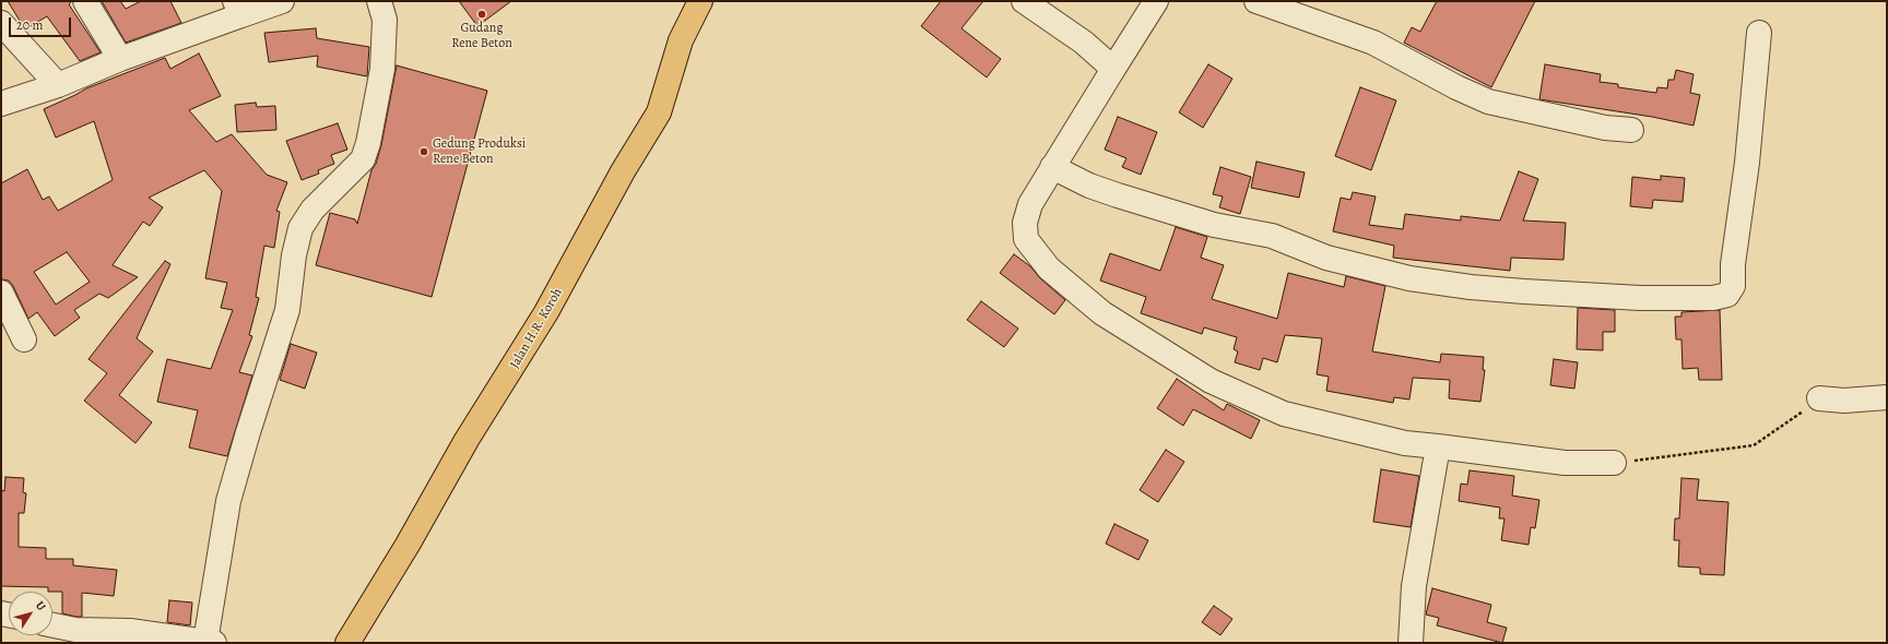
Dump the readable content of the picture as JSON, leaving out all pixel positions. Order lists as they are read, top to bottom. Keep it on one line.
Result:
{"streets":{"main road":["Jalan H.R. Koroh"]},"places":["Gudang Rene Beton","Gedung Produksi Rene Beton"],"scale_bar":"20 m","north":"top right"}
